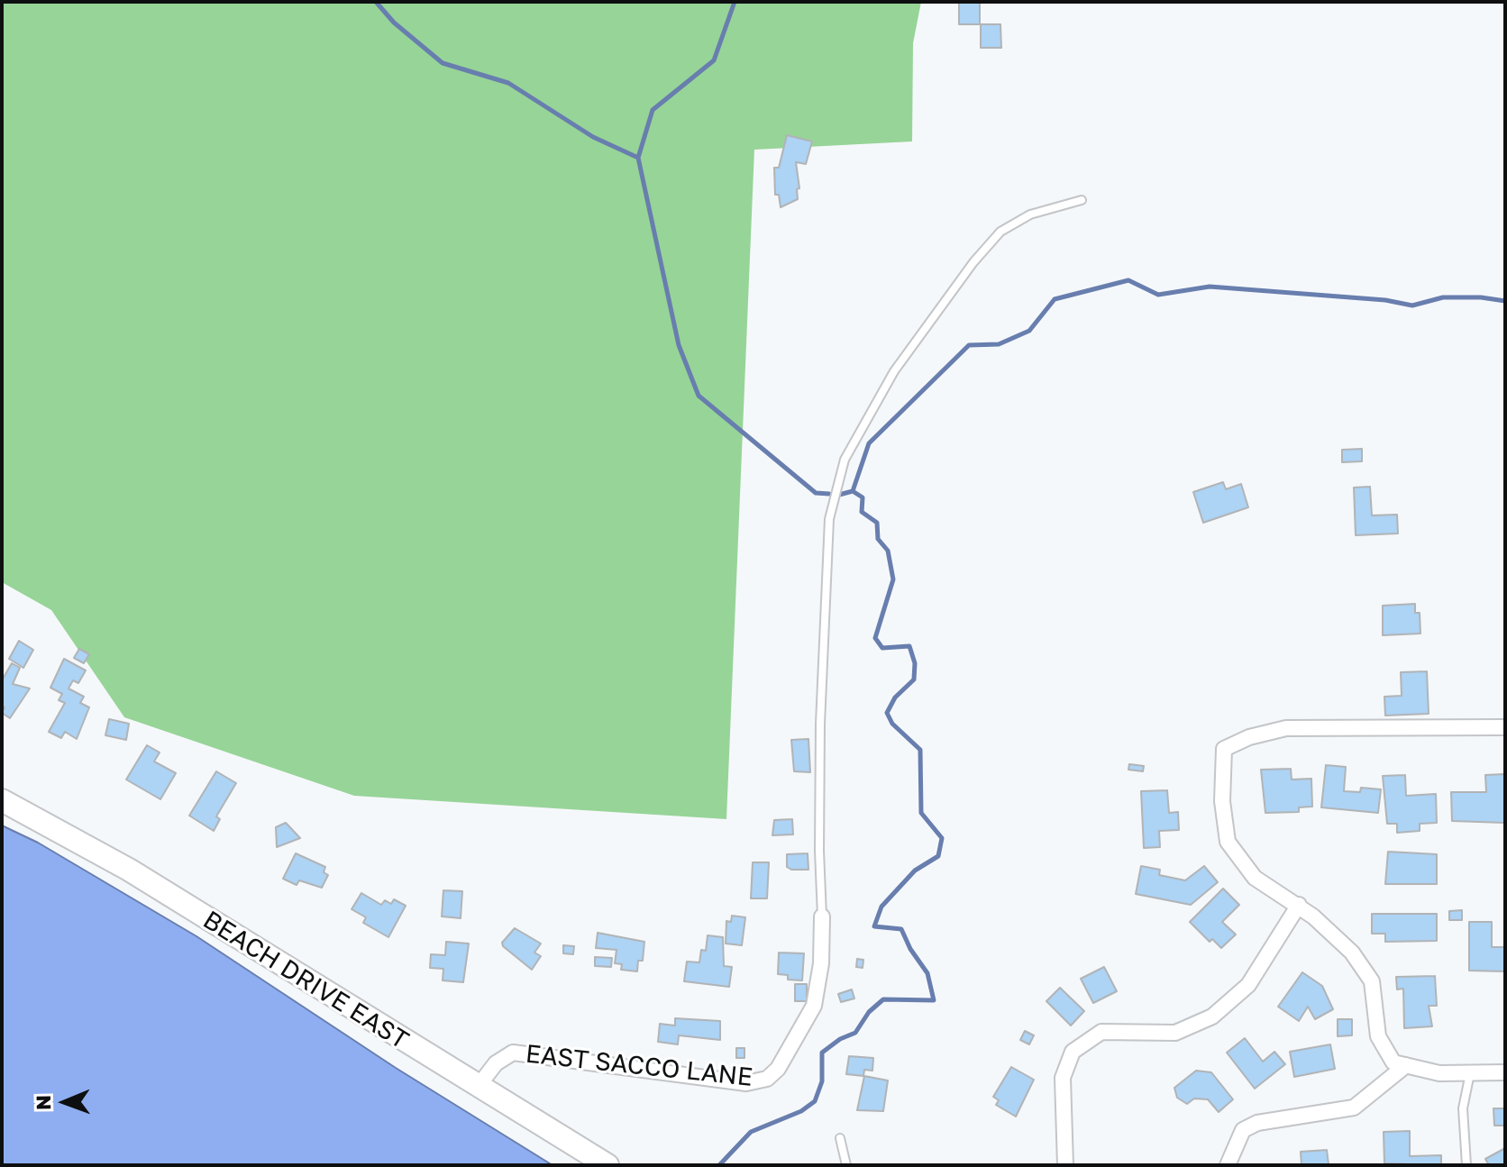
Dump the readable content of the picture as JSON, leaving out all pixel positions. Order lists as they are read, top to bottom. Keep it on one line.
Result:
{"streets":{"main road":["BEACH DRIVE EAST"],"street":["EAST SACCO LANE"]},"crossings":[["BEACH DRIVE EAST","EAST SACCO LANE"]],"north":"left"}
